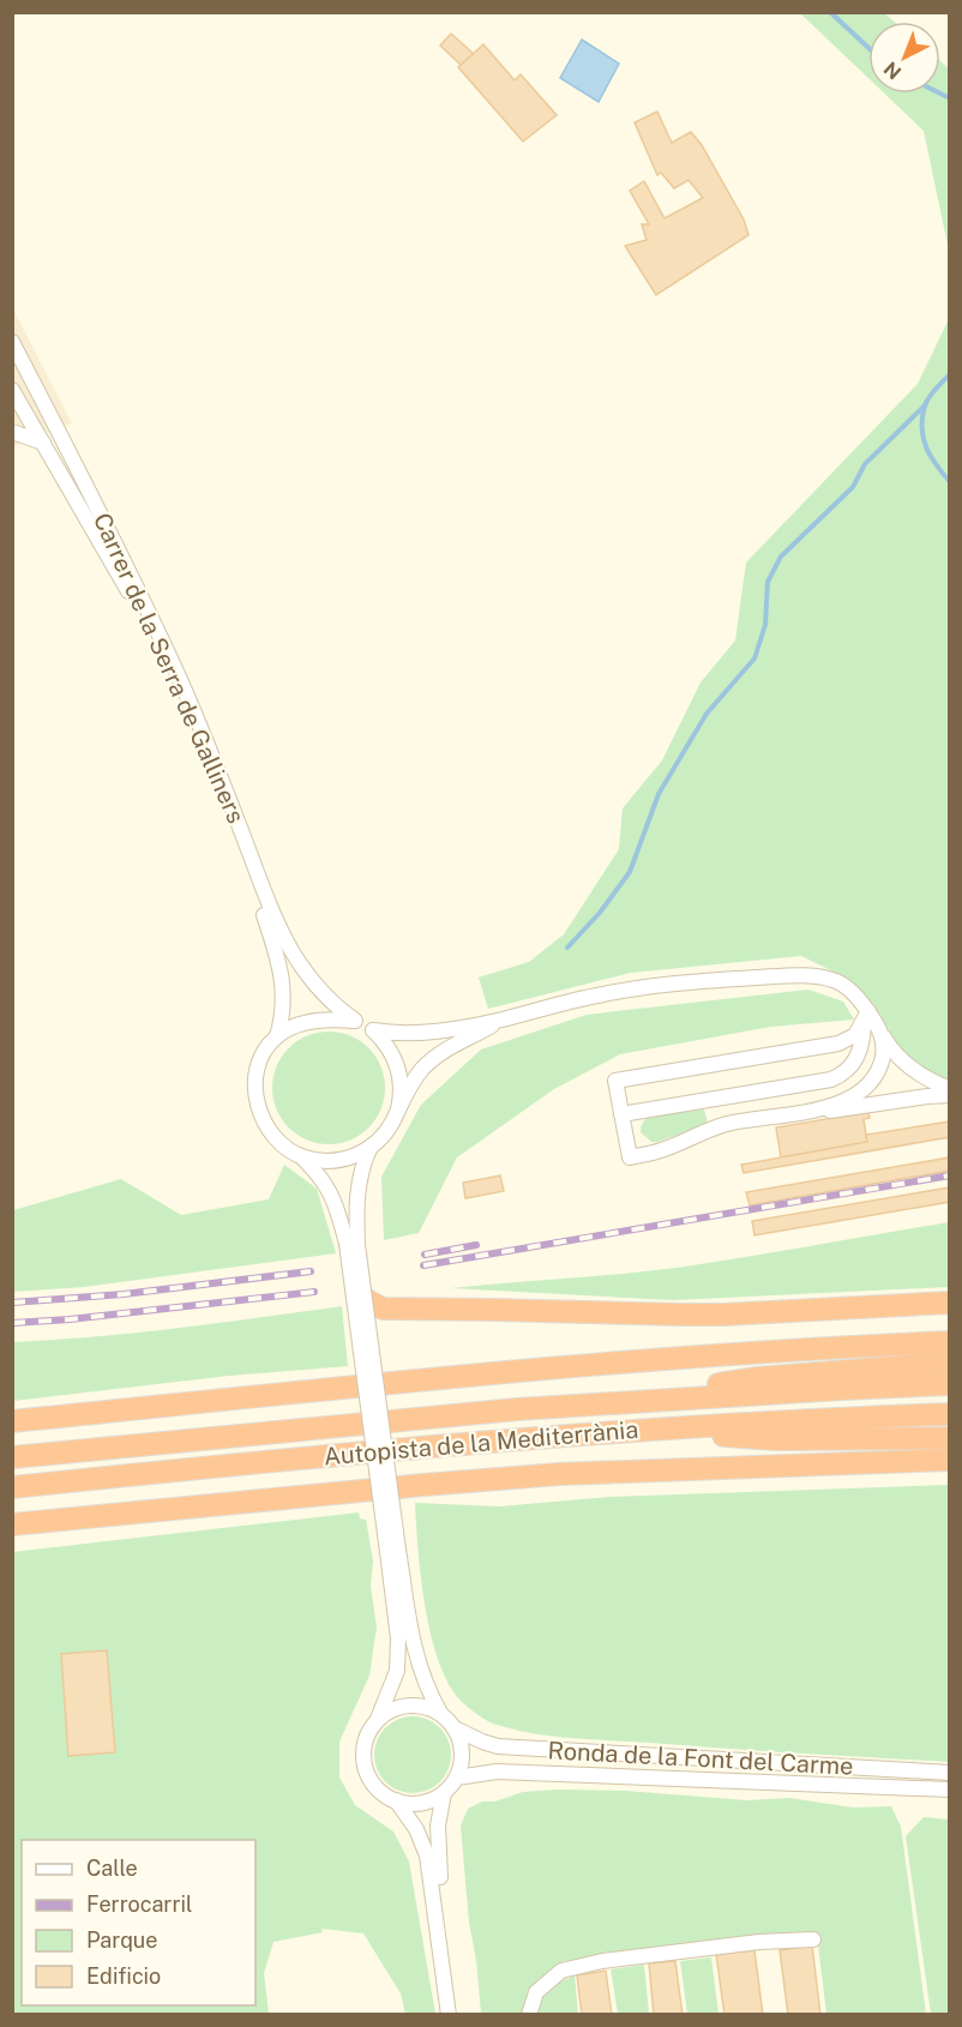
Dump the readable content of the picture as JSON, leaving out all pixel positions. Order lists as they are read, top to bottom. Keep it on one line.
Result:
{"streets":{"highway":["Autopista de la Mediterrània"],"street":["Carrer de la Serra de Galliners","Ronda de la Font del Carme"]},"legend":["Calle","Ferrocarril","Parque","Edificio"],"north":"bottom left"}
